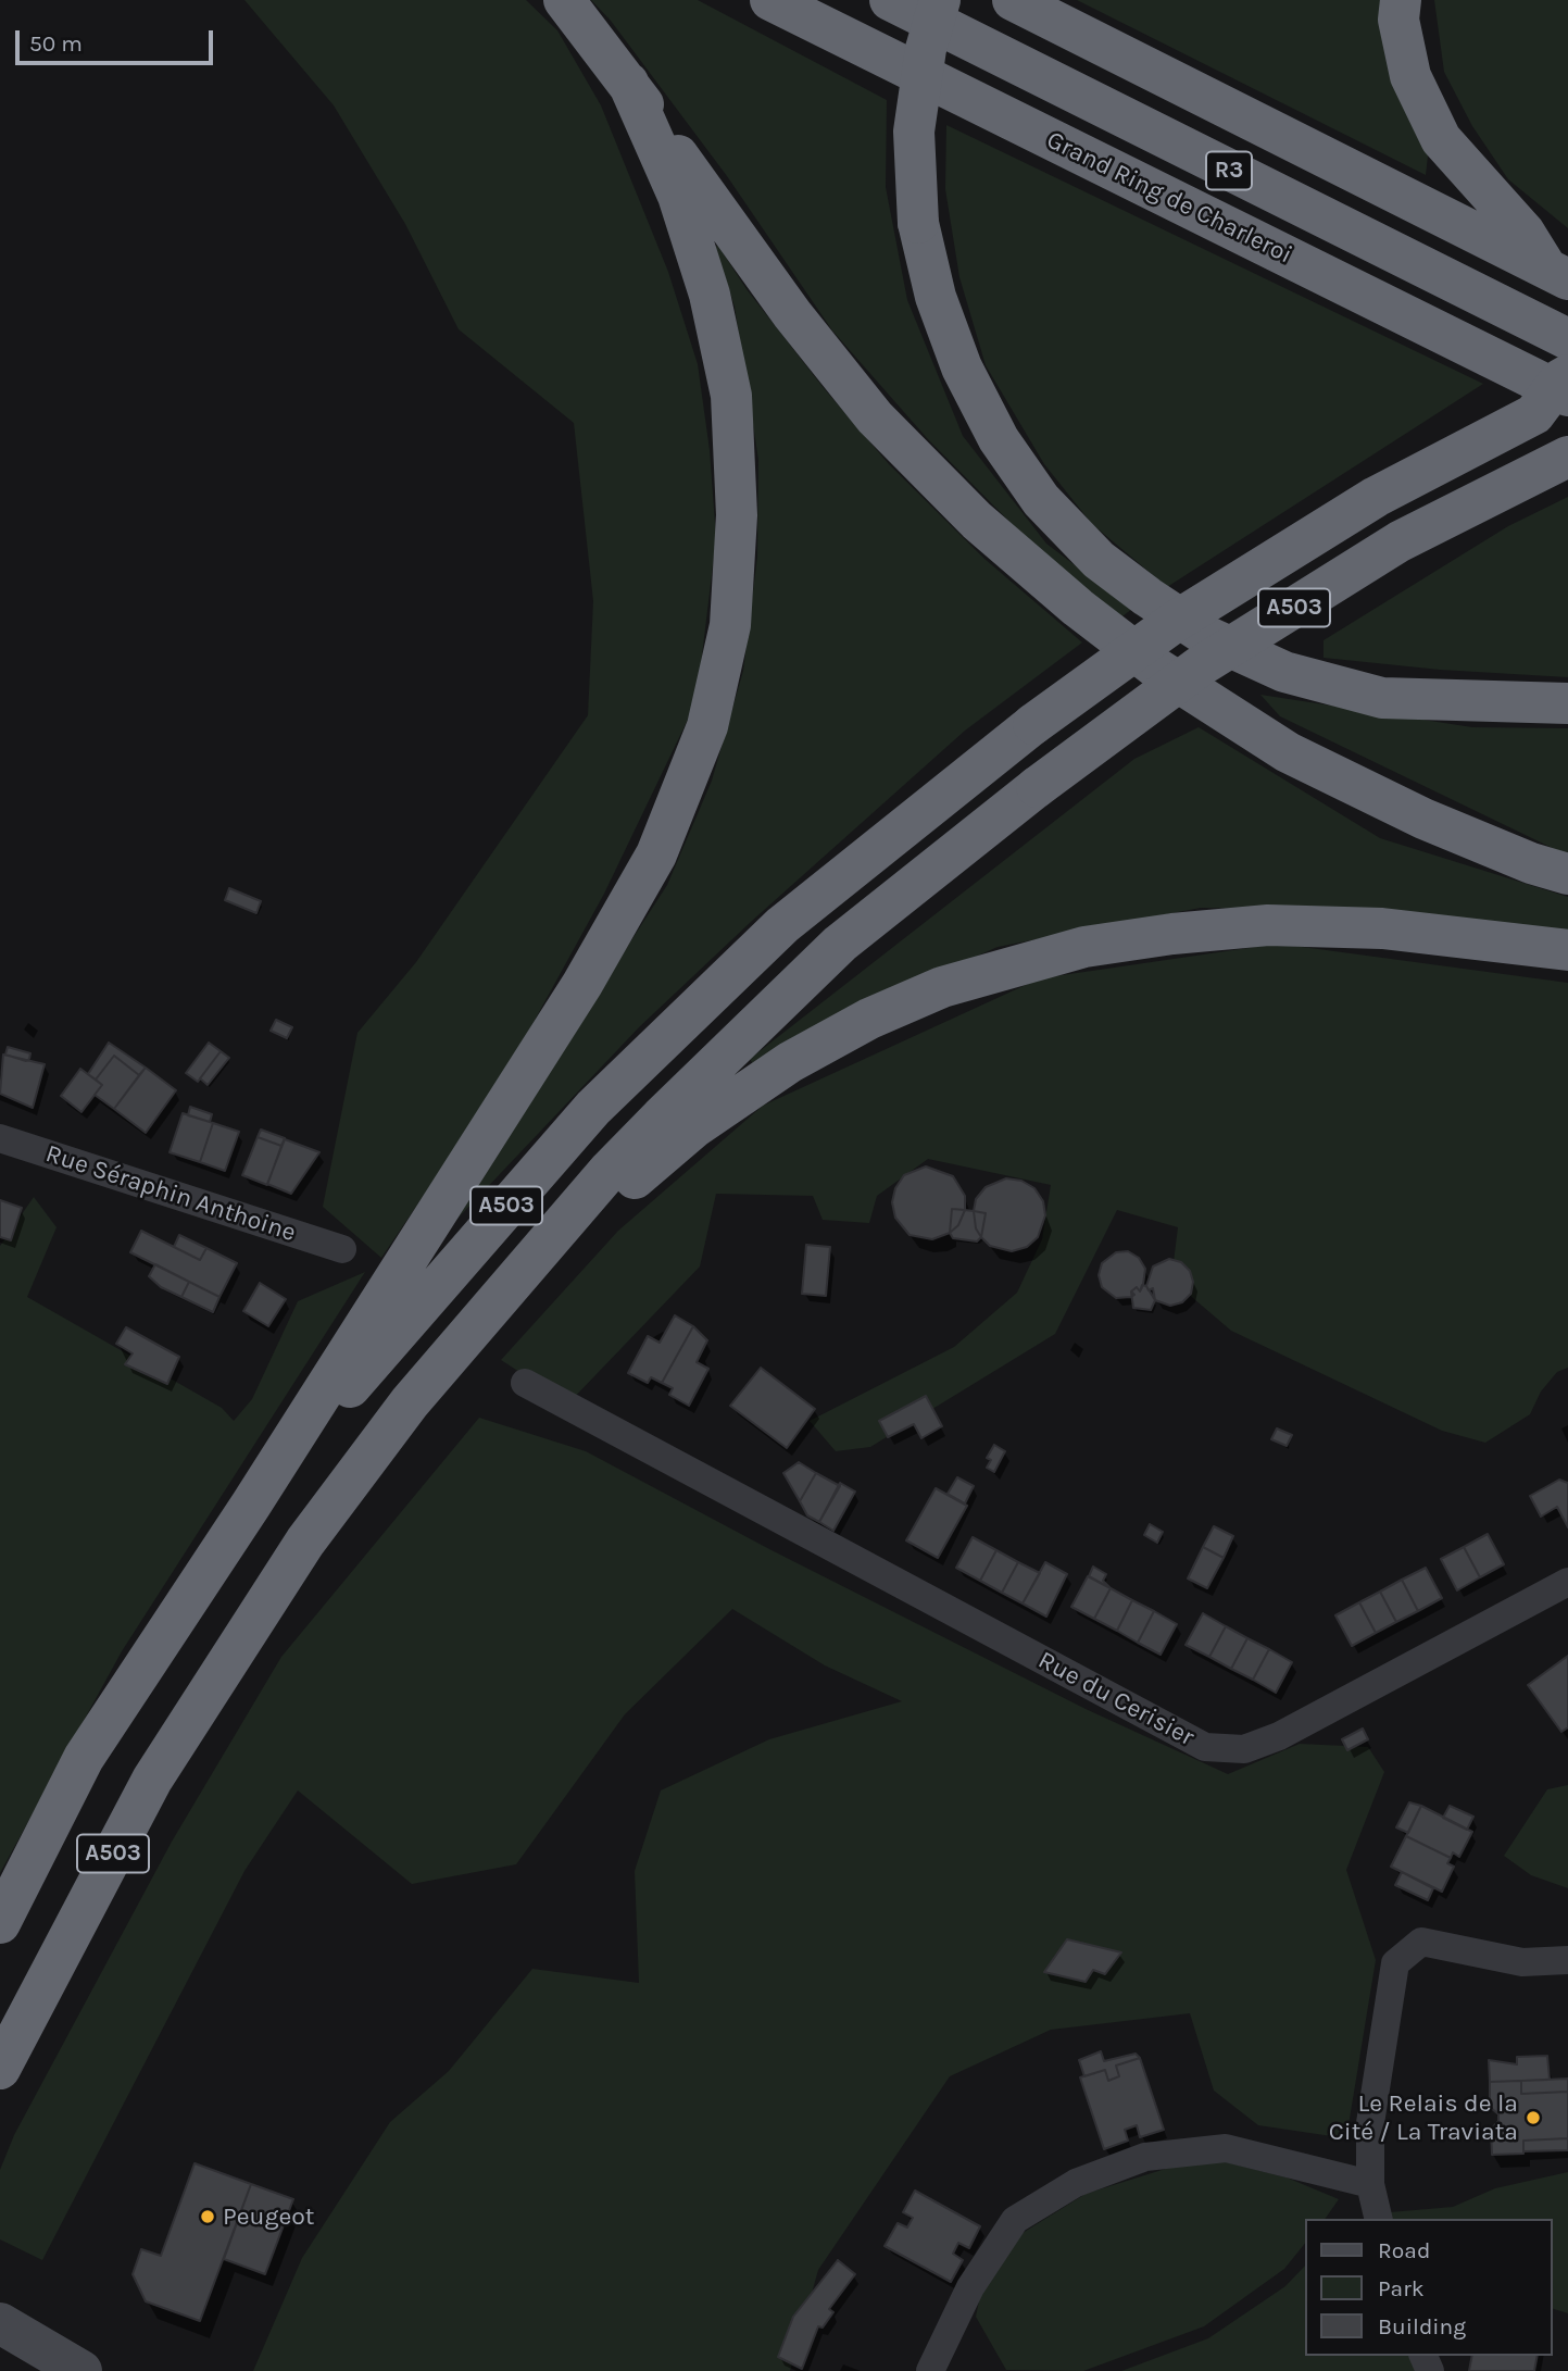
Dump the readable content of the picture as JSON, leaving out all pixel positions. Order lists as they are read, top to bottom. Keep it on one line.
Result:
{"streets":{"highway":["R3","Grand Ring de Charleroi","A503"],"street":["Rue Séraphin Anthoine","Rue du Cerisier"]},"crossings":[["Grand Ring de Charleroi","A503"]],"places":["Le Relais de la Cité / La Traviata","Peugeot"],"legend":["Road","Park","Building"],"scale_bar":"50 m"}
